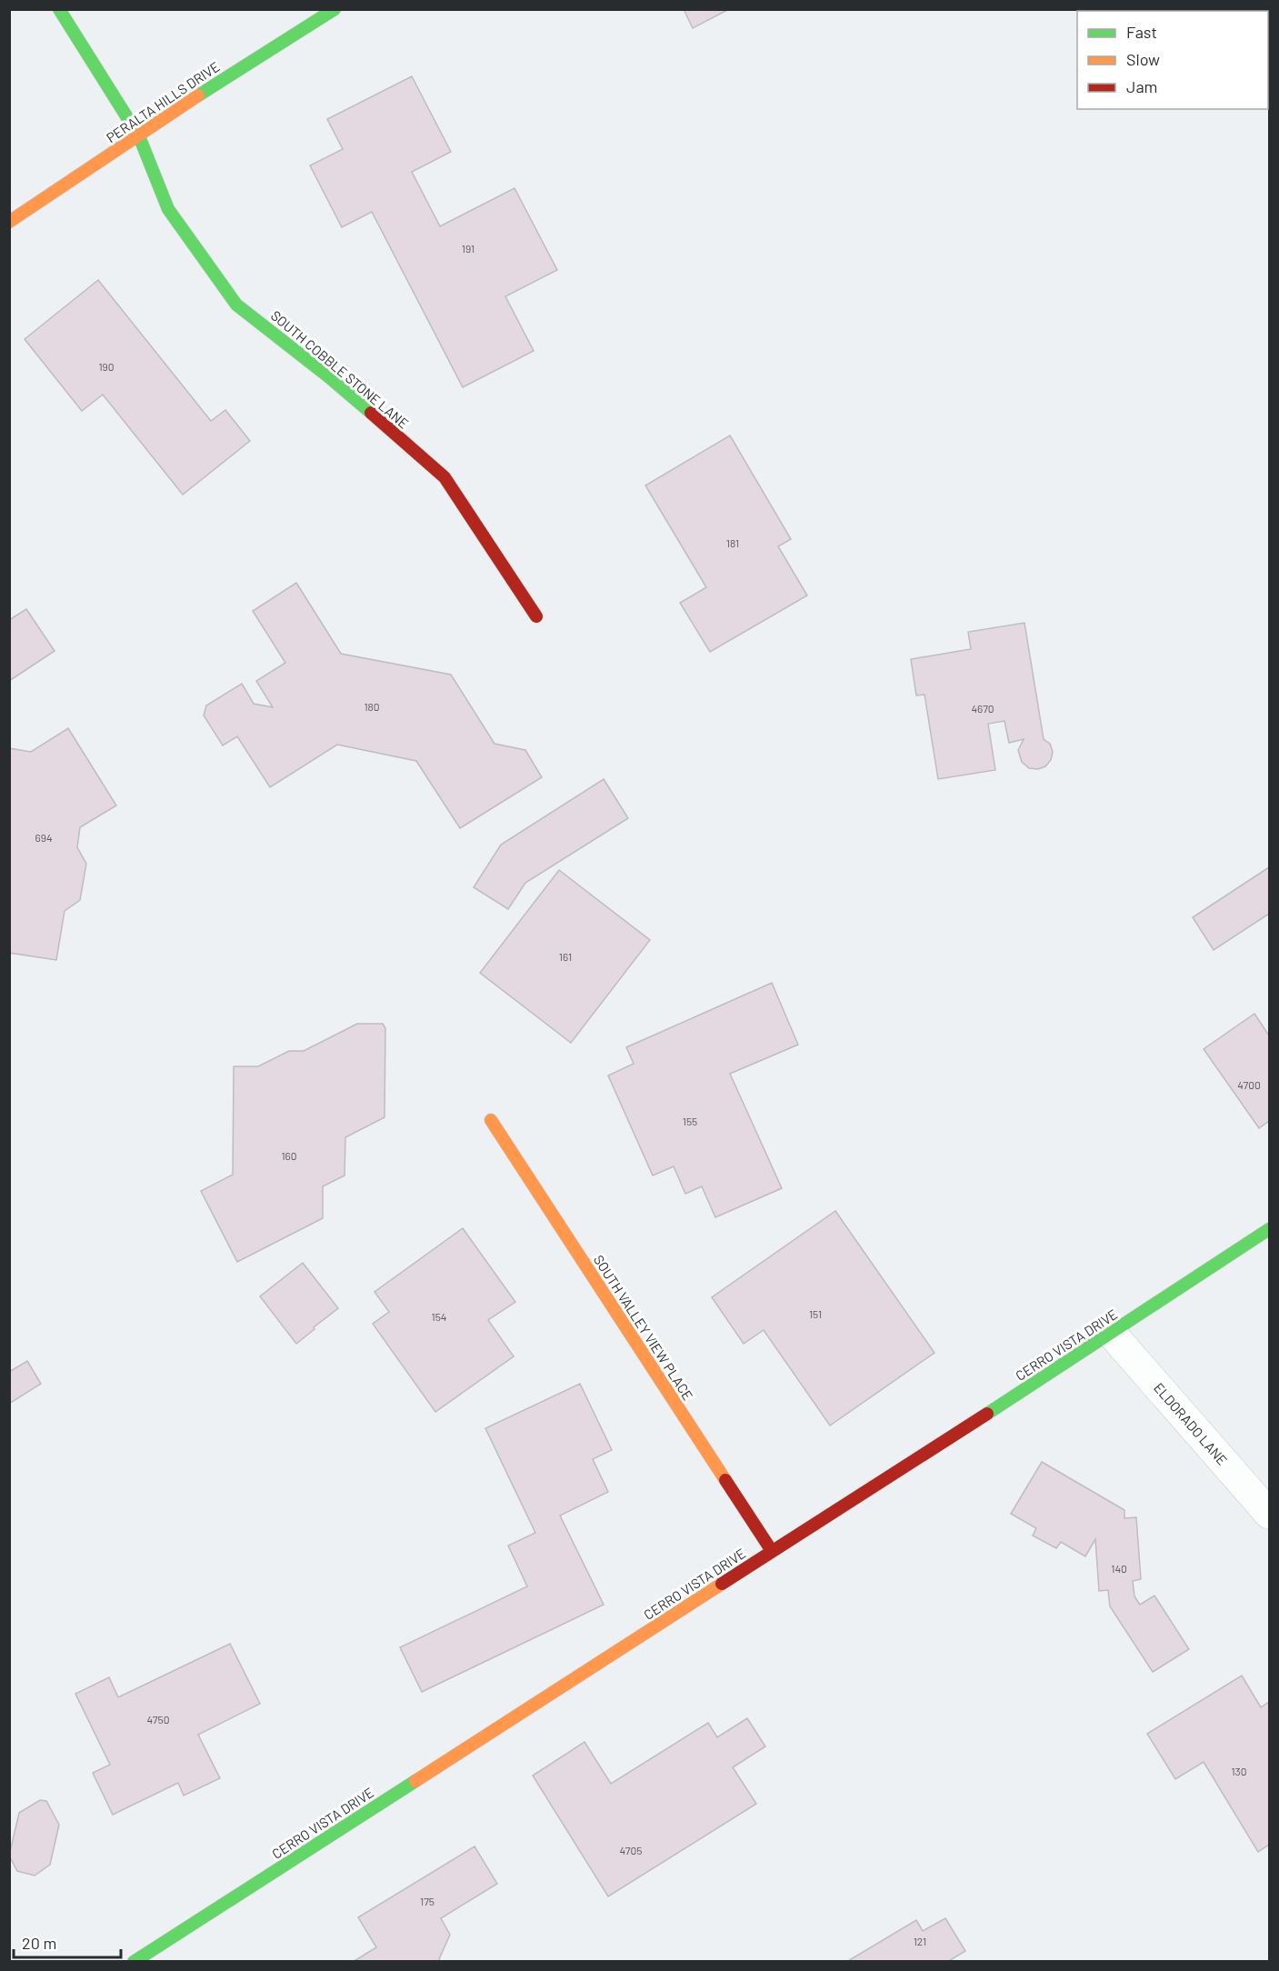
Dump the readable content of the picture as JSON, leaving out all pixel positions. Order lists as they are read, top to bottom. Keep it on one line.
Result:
{"streets":{"street":["PERALTA HILLS DRIVE","SOUTH COBBLE STONE LANE","SOUTH VALLEY VIEW PLACE","CERRO VISTA DRIVE","ELDORADO LANE"]},"crossings":[["PERALTA HILLS DRIVE","SOUTH COBBLE STONE LANE"],["SOUTH VALLEY VIEW PLACE","CERRO VISTA DRIVE"],["CERRO VISTA DRIVE","ELDORADO LANE"]],"house_numbers":["191","190","181","180","4670","694","161","4700","155","160","151","154","140","4750","130","4705","175","121"],"legend":["Fast","Slow","Jam"],"scale_bar":"20 m"}
